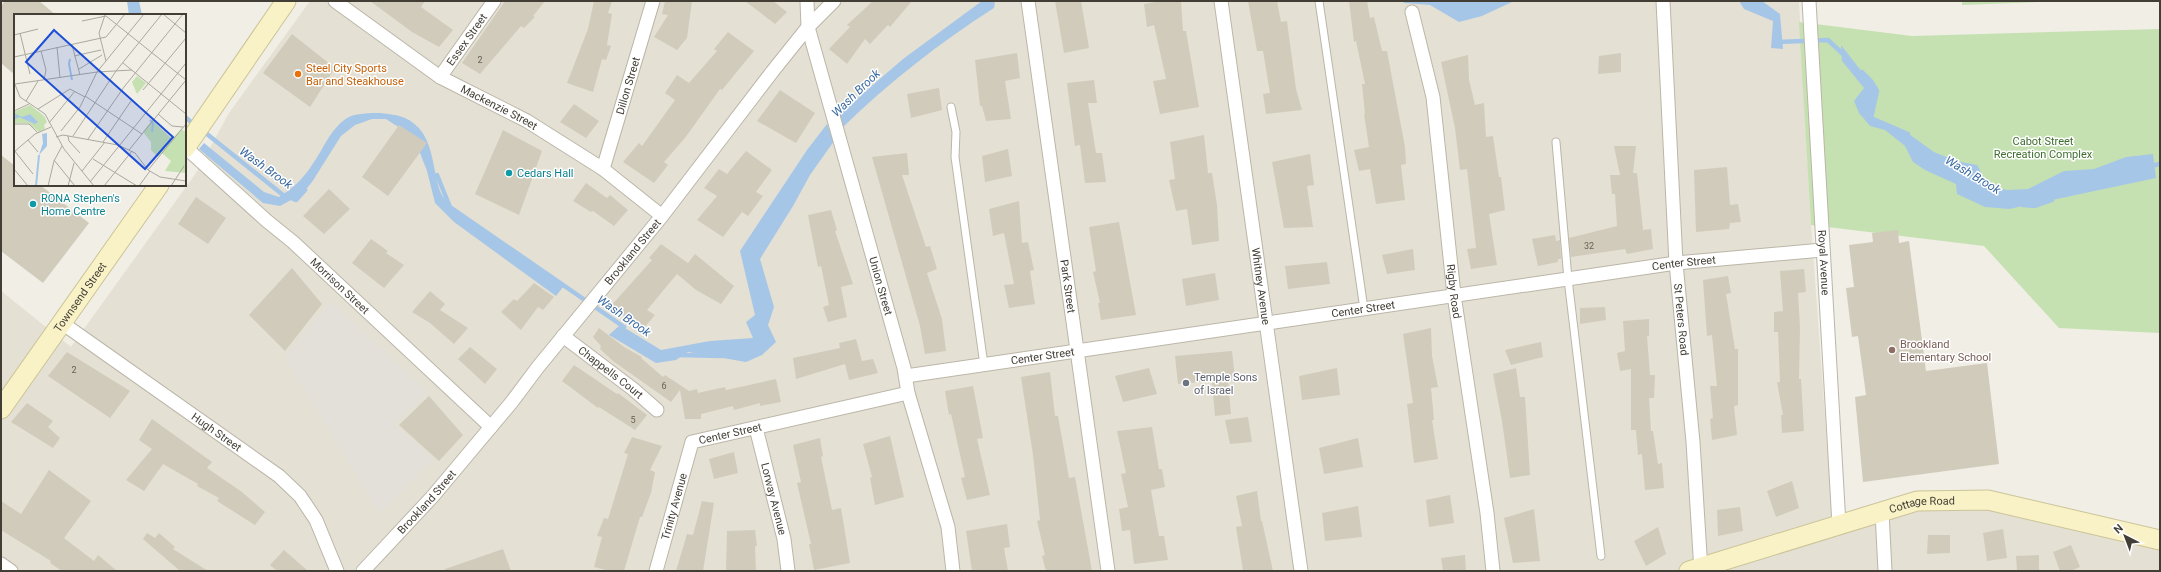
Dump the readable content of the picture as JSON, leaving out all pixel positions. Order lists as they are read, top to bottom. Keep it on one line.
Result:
{"streets":{"main road":["Townsend Street","Cottage Road"],"street":["Essex Street","Dillon Street","Mackenzie Street","Brookland Street","Center Street","Royal Avenue","Morrison Street","Union Street","Park Street","Whitney Avenue","Rigby Road","St Peters Road","Chappells Court","Hugh Street","Lorway Avenue","Trinity Avenue"]},"crossings":[["Essex Street","Mackenzie Street"],["Dillon Street","Mackenzie Street"],["Mackenzie Street","Brookland Street"],["Brookland Street","Morrison Street"],["Brookland Street","Union Street"],["Brookland Street","Chappells Court"],["Center Street","Royal Avenue"],["Center Street","Union Street"],["Center Street","Park Street"],["Center Street","Whitney Avenue"],["Center Street","Rigby Road"],["Center Street","St Peters Road"],["Center Street","Lorway Avenue"],["Center Street","Trinity Avenue"],["Royal Avenue","Cottage Road"],["Townsend Street","Hugh Street"],["St Peters Road","Cottage Road"]],"water":["Wash Brook"],"parks":["Cabot Street Recreation Complex"],"places":["Steel City Sports Bar and Steakhouse","Cedars Hall","RONA Stephen's Home Centre","Brookland Elementary School","Temple Sons of Israel"],"house_numbers":["2","32","2","6","5"],"north":"top left"}
